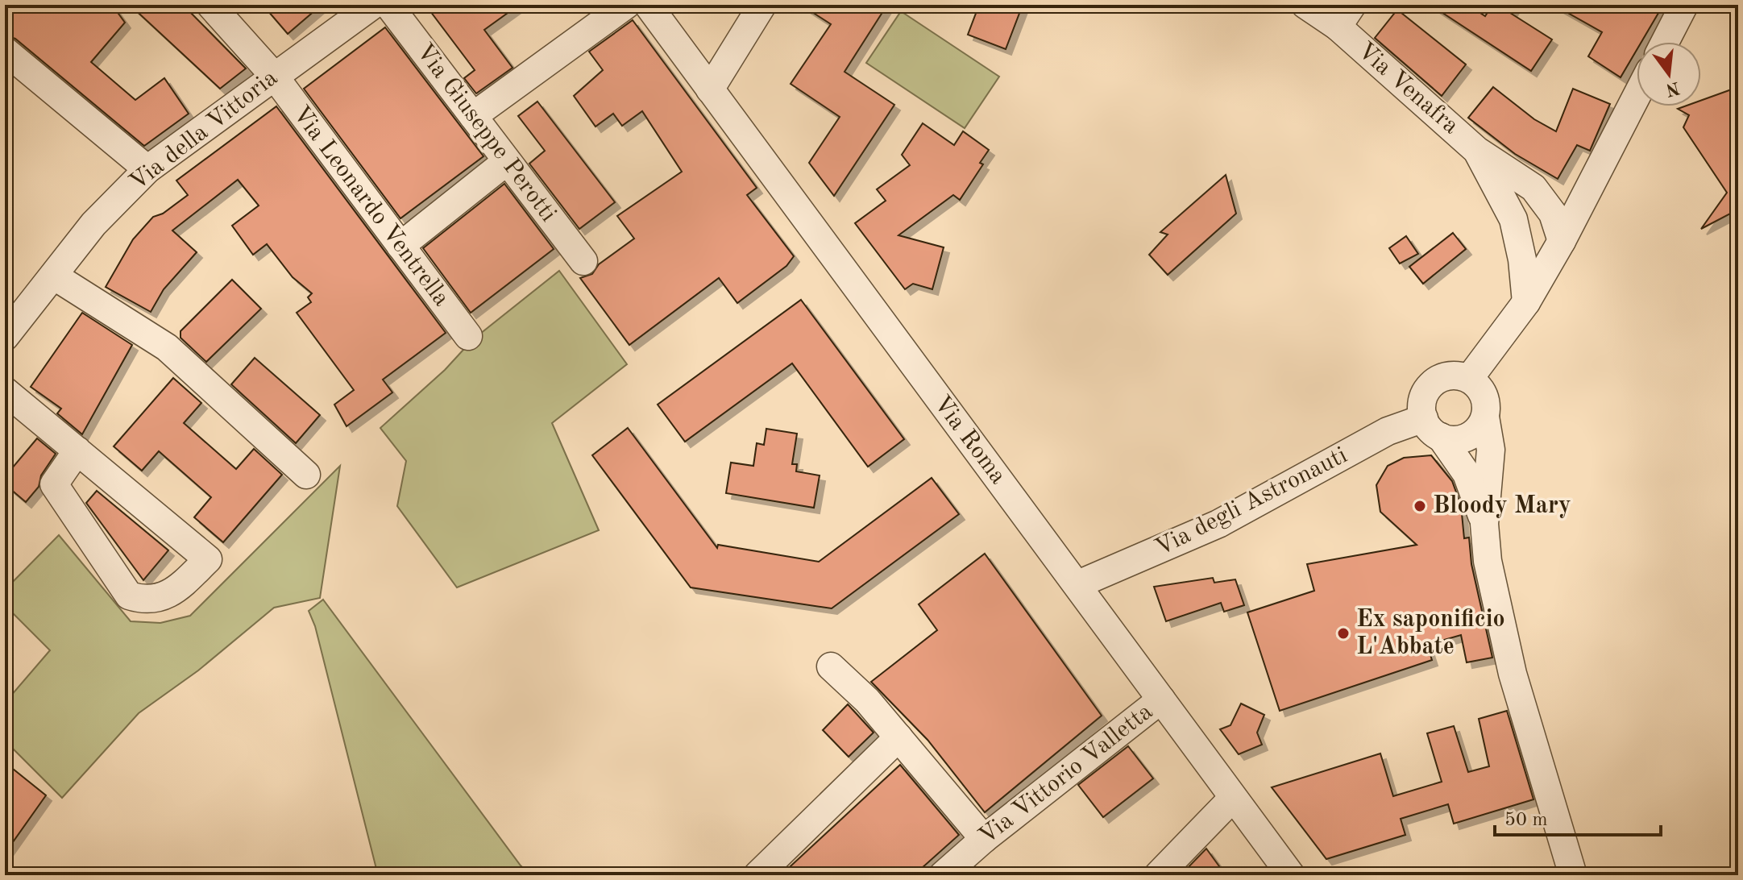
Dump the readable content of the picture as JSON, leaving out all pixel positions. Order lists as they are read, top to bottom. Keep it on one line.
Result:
{"streets":{"street":["Via Venafra","Via della Vittoria","Via Giuseppe Perotti","Via Leonardo Ventrella","Via Roma","Via degli Astronauti","Via Vittorio Valletta"]},"crossings":[["Via della Vittoria","Via Leonardo Ventrella"],["Via Roma","Via degli Astronauti"],["Via Roma","Via Vittorio Valletta"]],"places":["Bloody Mary","Ex saponificio L'Abbate"],"scale_bar":"50 m","north":"bottom"}
